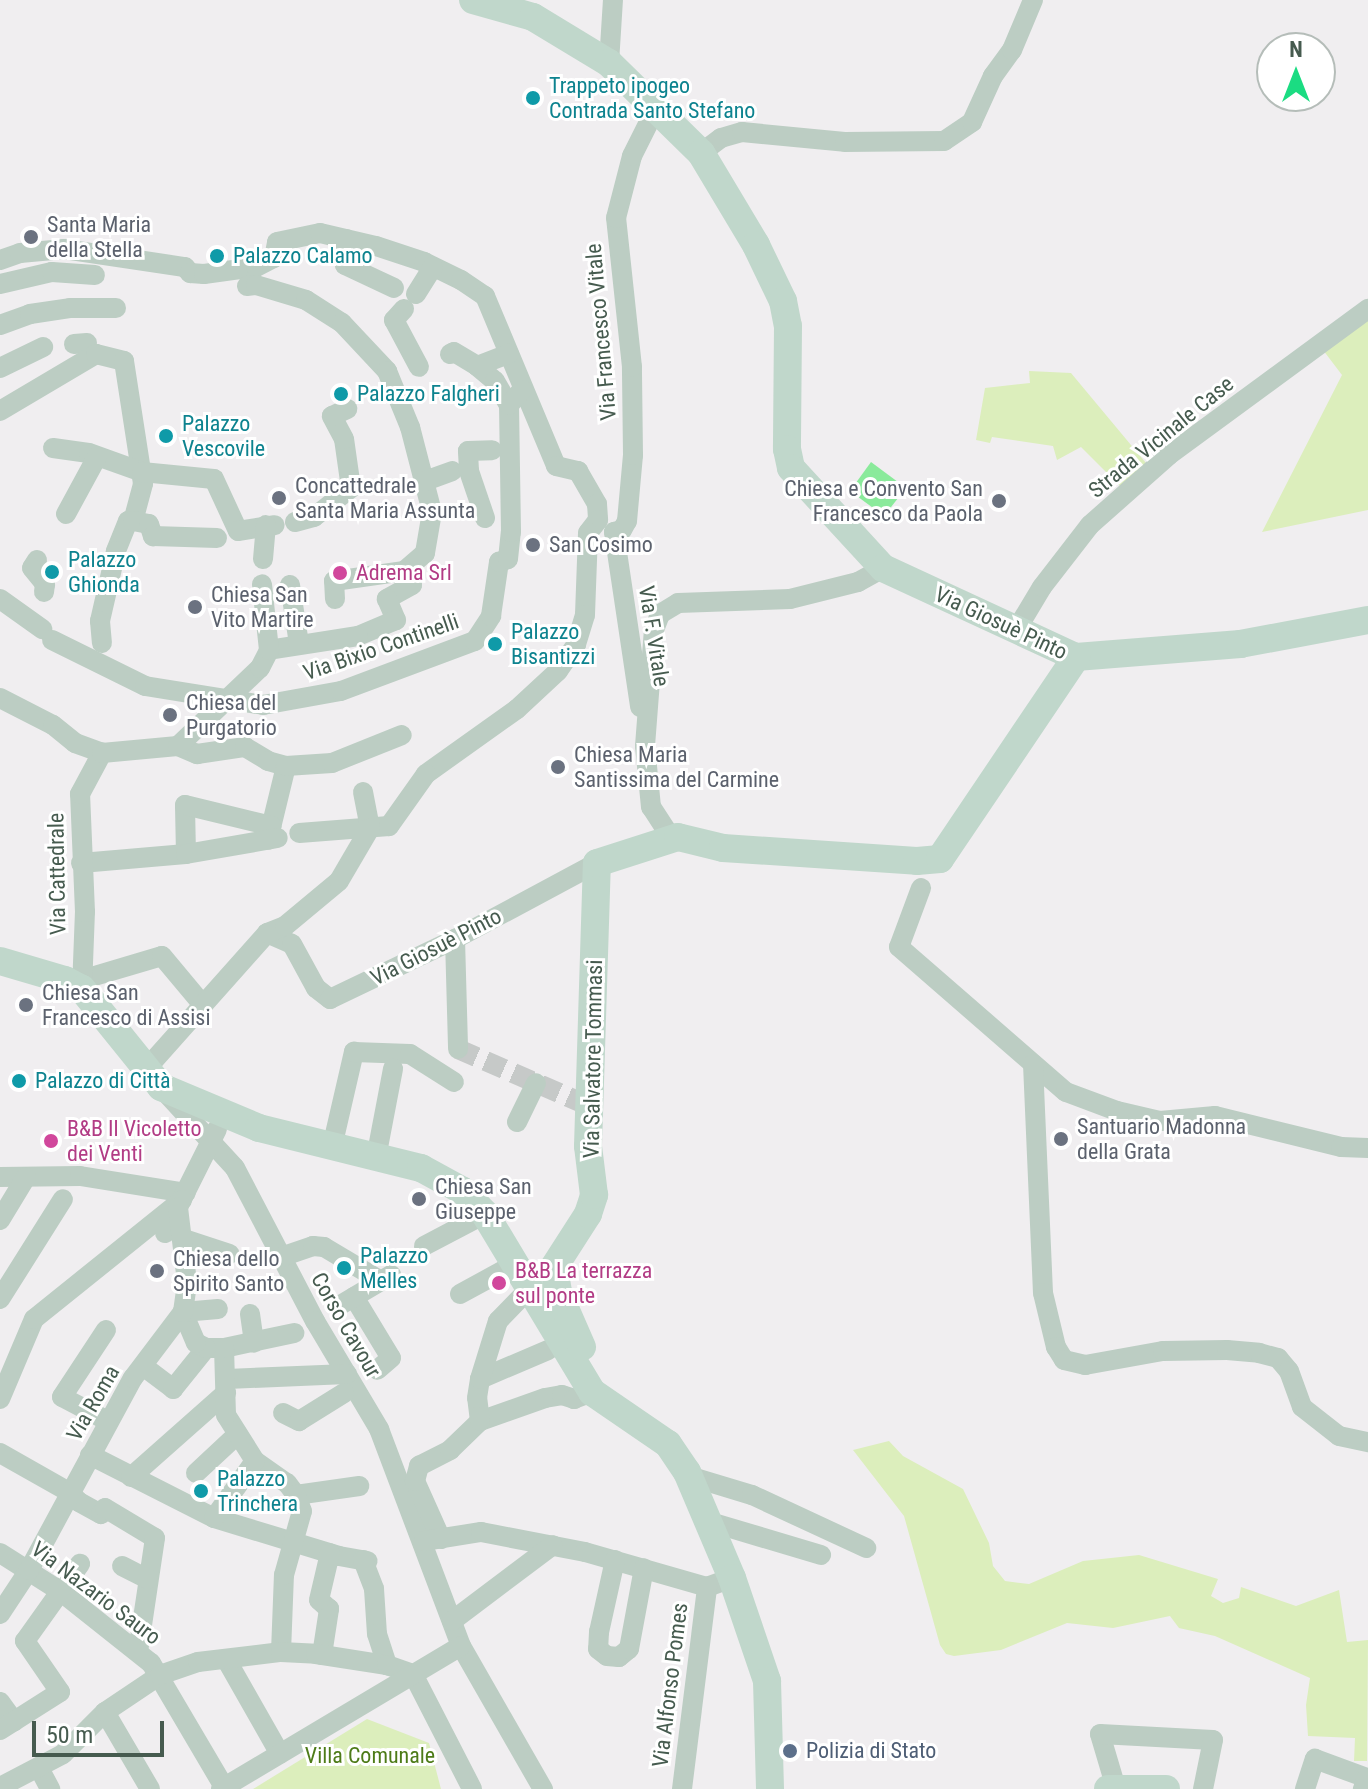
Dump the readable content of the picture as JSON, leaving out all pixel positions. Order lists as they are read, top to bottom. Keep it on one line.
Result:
{"streets":{"street":["Via Francesco Vitale","Strada Vicinale Case","Via Giosuè Pinto","Via F. Vitale","Via Bixio Continelli","Via Cattedrale","Via Salvatore Tommasi","Corso Cavour","Via Roma","Via Nazario Sauro","Via Alfonso Pomes"]},"crossings":[["Via Francesco Vitale","Via F. Vitale"],["Strada Vicinale Case","Via Giosuè Pinto"],["Via Giosuè Pinto","Via Salvatore Tommasi"],["Via Salvatore Tommasi","Via Alfonso Pomes"],["Via Roma","Via Nazario Sauro"]],"parks":["Villa Comunale"],"places":["Trappeto ipogeo Contrada Santo Stefano","Santa Maria della Stella","Palazzo Calamo","Palazzo Falgheri","Palazzo Vescovile","Concattedrale Santa Maria Assunta","Chiesa e Convento San Francesco da Paola","San Cosimo","Palazzo Ghionda","Adrema Srl","Chiesa San Vito Martire","Palazzo Bisantizzi","Chiesa del Purgatorio","Chiesa Maria Santissima del Carmine","Chiesa San Francesco di Assisi","Palazzo di Città","Santuario Madonna della Grata","B&B Il Vicoletto dei Venti","Chiesa San Giuseppe","Palazzo Melles","Chiesa dello Spirito Santo","B&B La terrazza sul ponte","Palazzo Trinchera","Polizia di Stato"],"scale_bar":"50 m","north":"top"}
